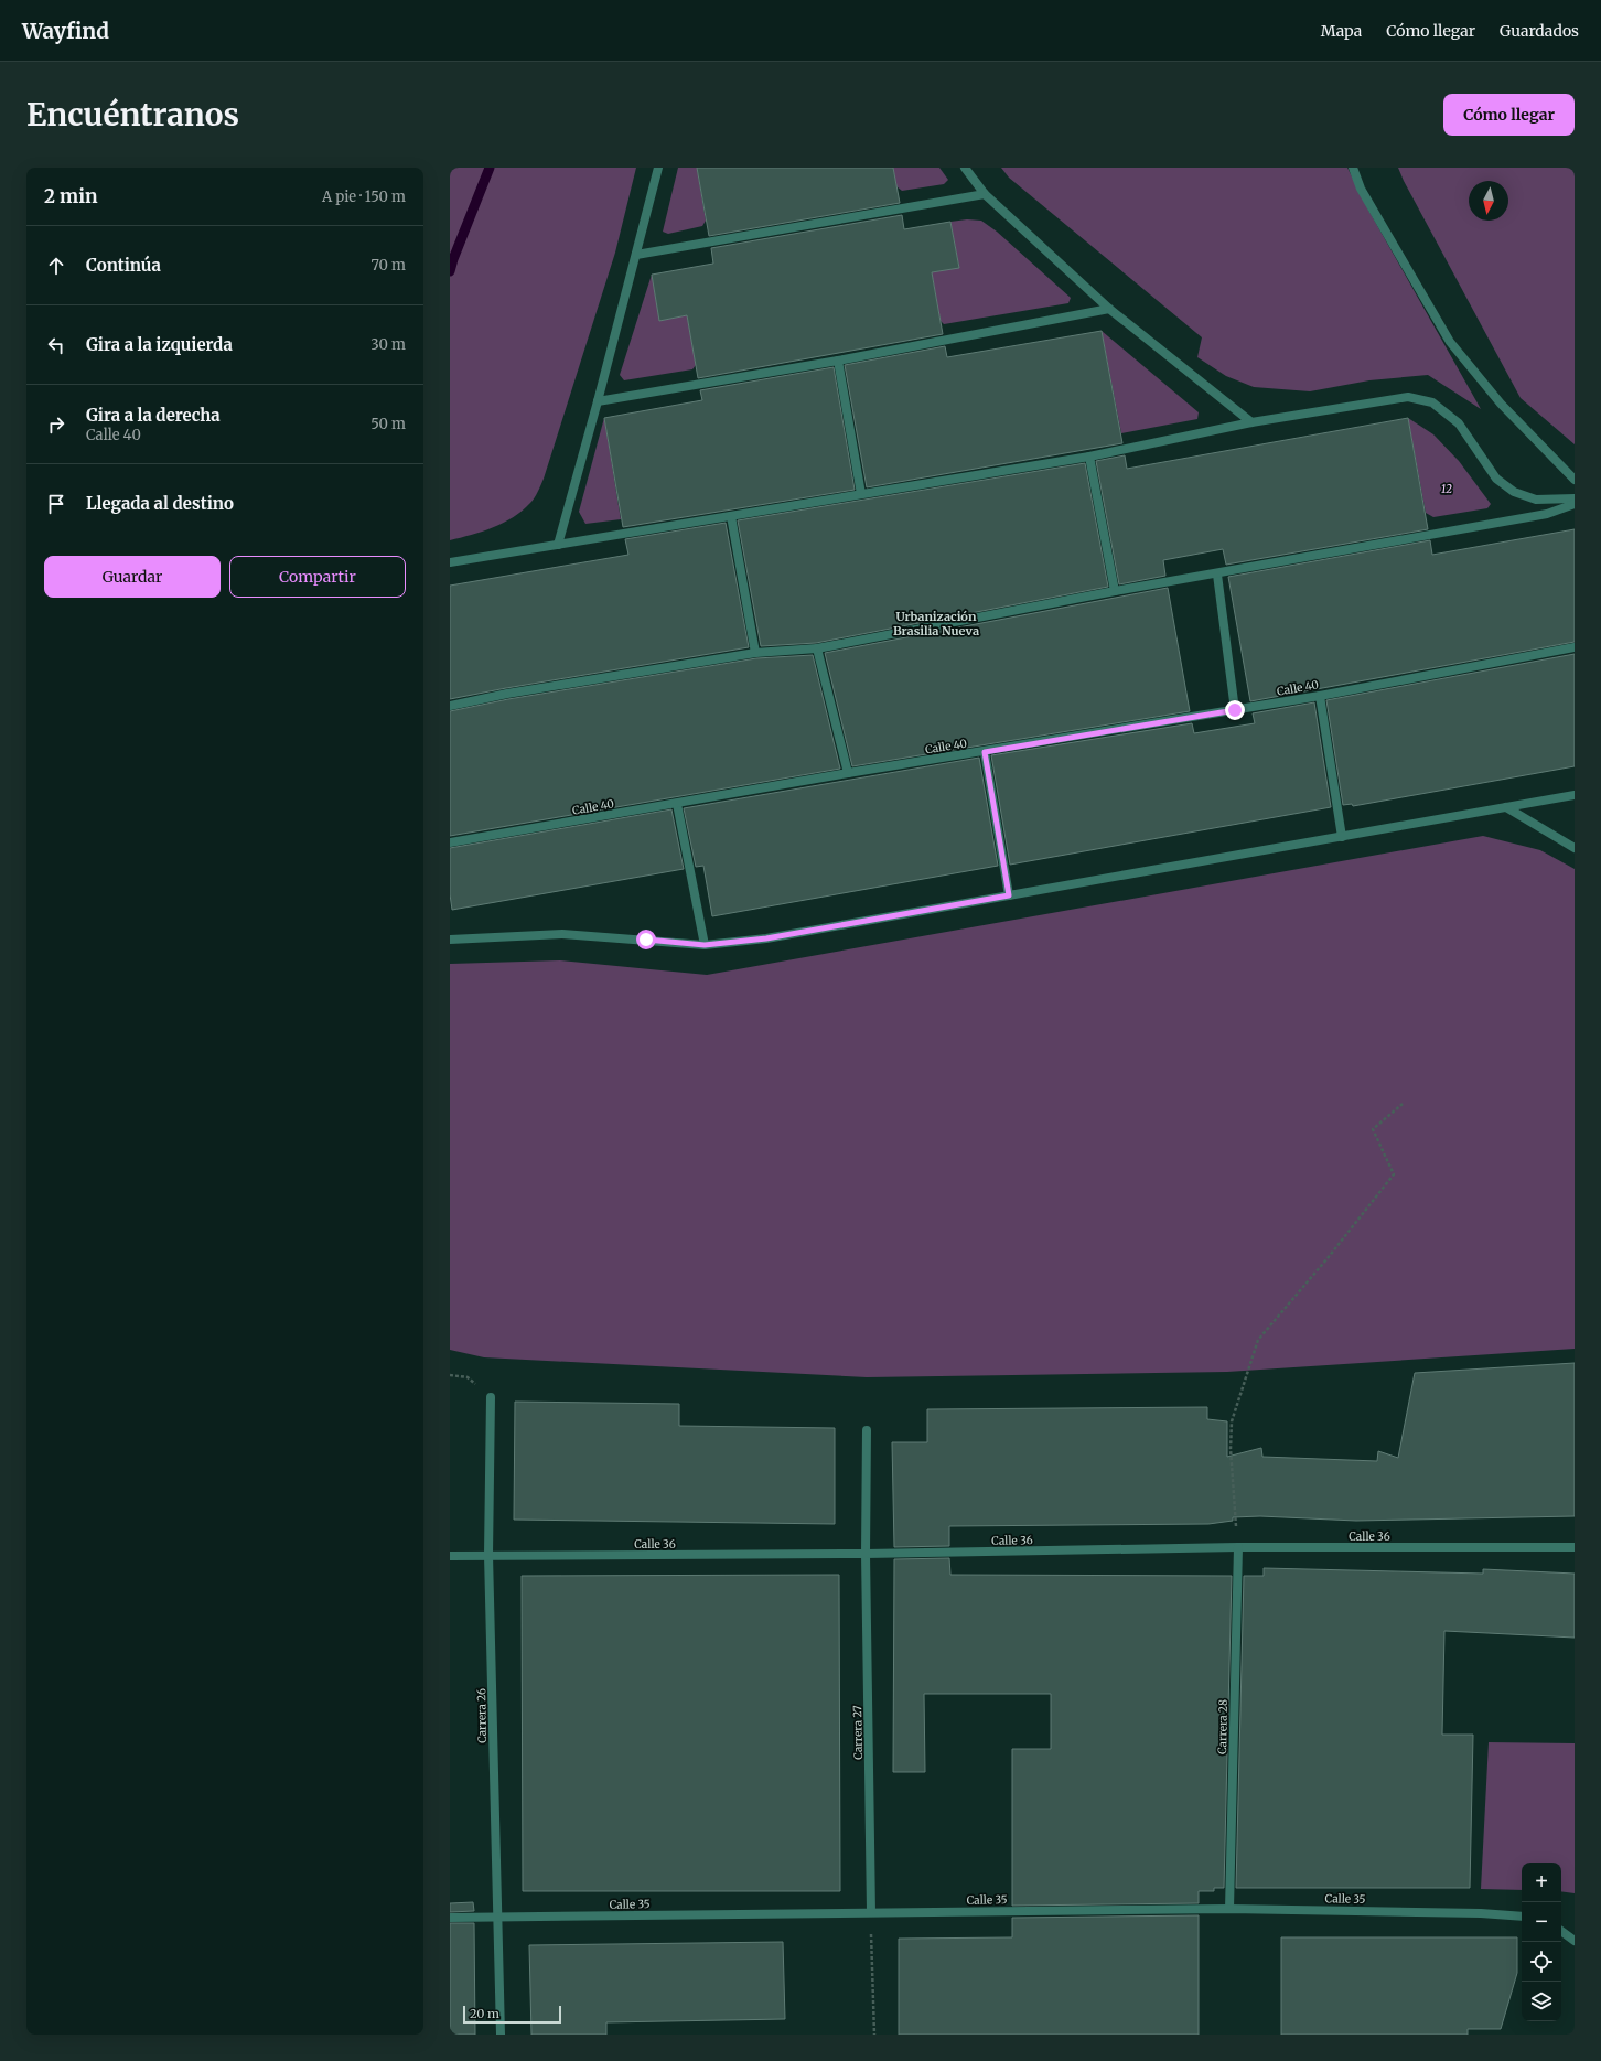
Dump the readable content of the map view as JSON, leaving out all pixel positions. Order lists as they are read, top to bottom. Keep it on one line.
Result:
{"streets":{"street":["Calle 40","Calle 36","Carrera 26","Carrera 28","Carrera 27","Calle 35"]},"crossings":[["Calle 36","Carrera 26"],["Calle 36","Carrera 28"],["Calle 36","Carrera 27"],["Carrera 26","Calle 35"],["Carrera 28","Calle 35"],["Carrera 27","Calle 35"]],"districts":["Urbanización Brasilia Nueva"],"parks":["12"],"scale_bar":"20 m","north":"bottom","page":{"header":"Wayfind","nav":["Mapa","Cómo llegar","Guardados"],"buttons":["Cómo llegar",["Guardar","Compartir"]],"title":"Encuéntranos","heading":["2 min","A pie · 150 m"],"list":[["Continúa","70 m"],["Gira a la izquierda","30 m"],["Gira a la derecha","Calle 40","50 m"],"Llegada al destino"],"map_buttons":["+","−"],"scale":"20 m"}}
